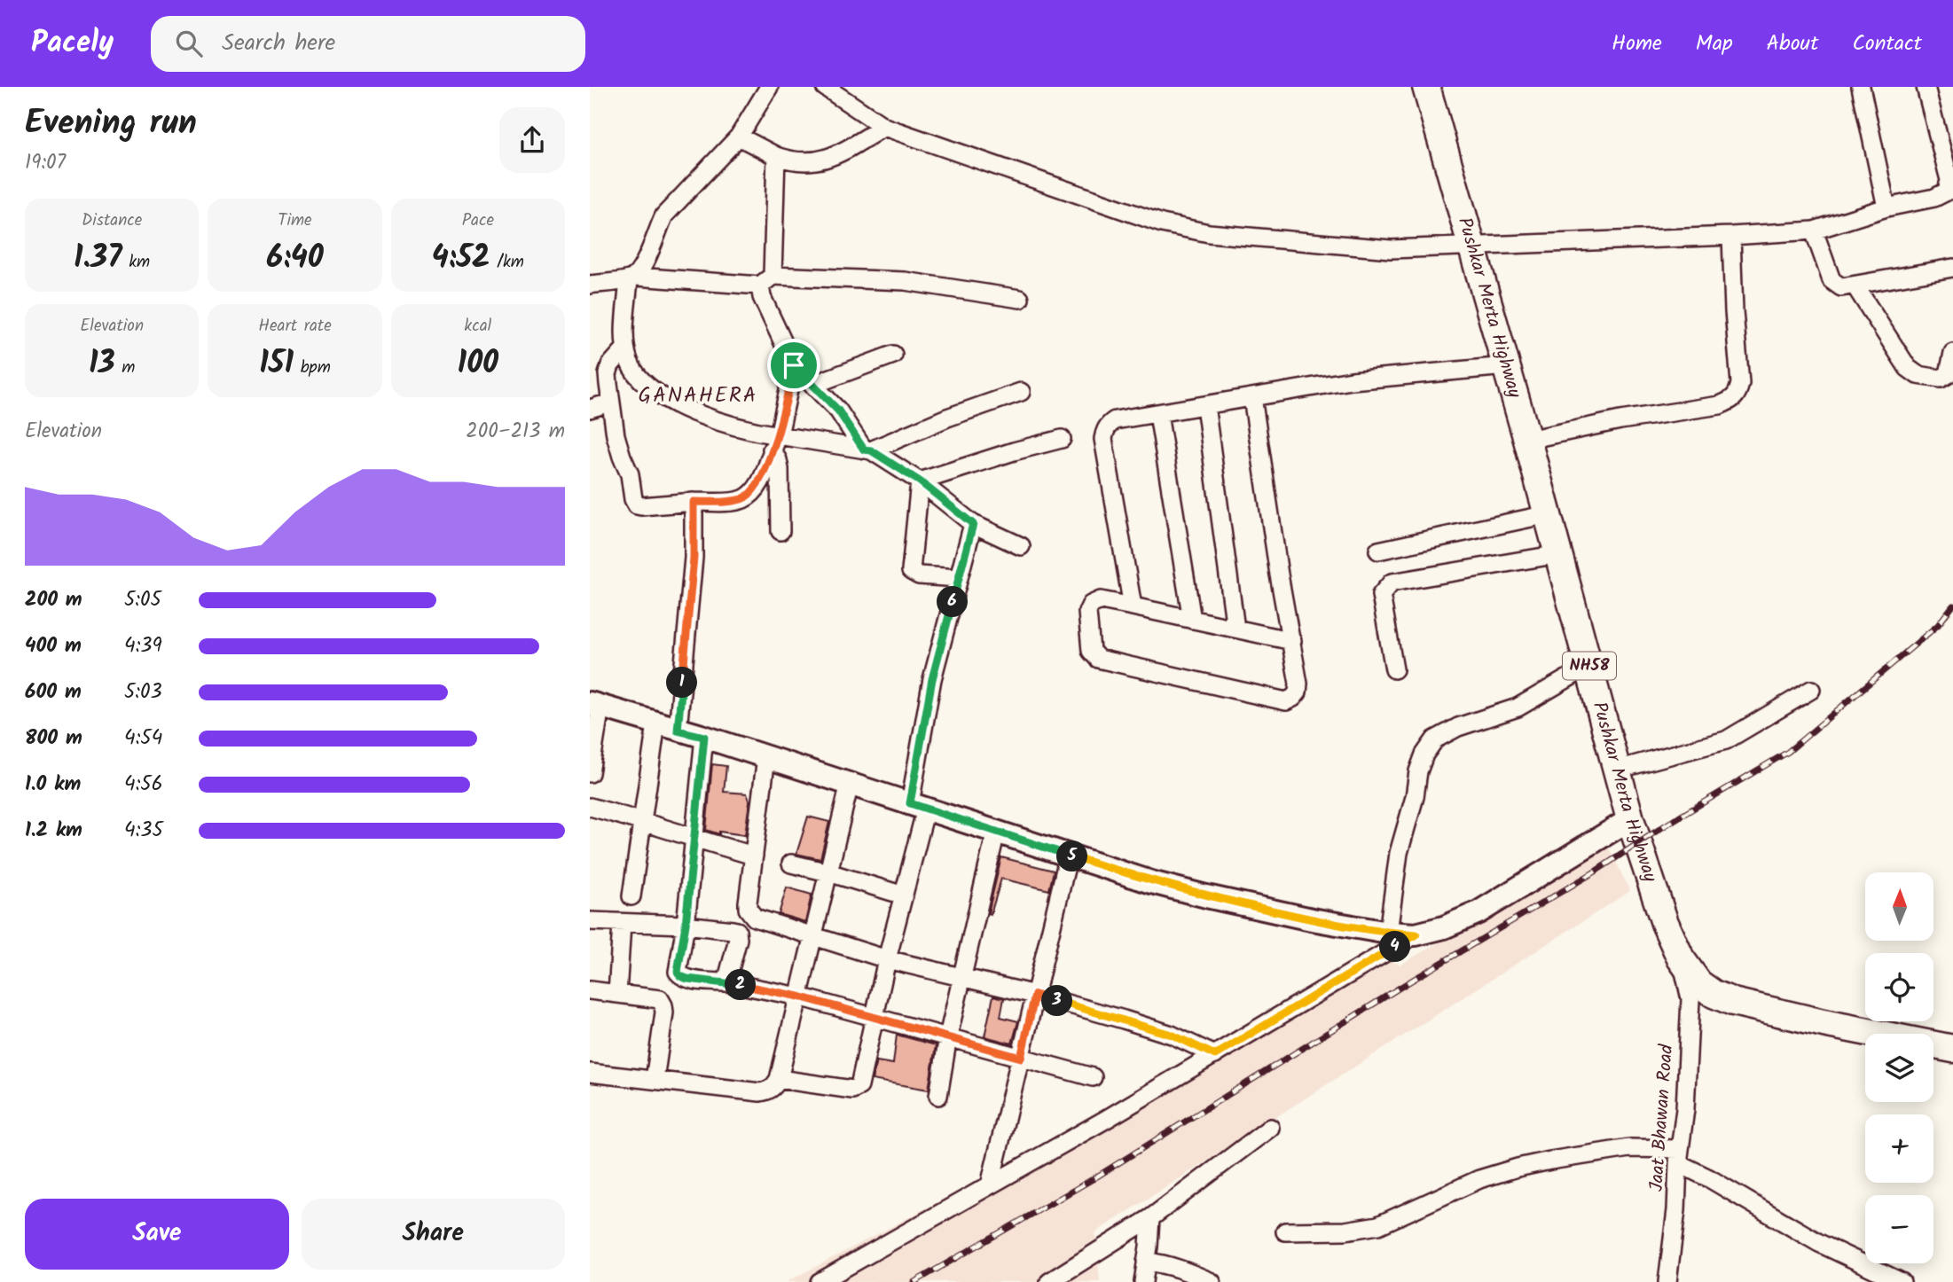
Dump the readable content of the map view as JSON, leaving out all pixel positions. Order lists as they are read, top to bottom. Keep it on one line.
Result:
{"streets":{"highway":["Pushkar Merta Highway","NH58"],"street":["Jaat Bhawan Road"]},"crossings":[["Pushkar Merta Highway","Jaat Bhawan Road"]],"districts":["GANAHERA"],"north":"top","page":{"header":"Pacely","search":"Search here","nav":["Home","Map","About","Contact"],"heading":["Evening run","19:07"],"stats":[["Distance","1.37 km"],["Time","6:40"],["Pace","4:52 /km"],["Elevation","13 m"],["Heart rate","151 bpm"],["kcal","100"]],"chart":["Elevation","200–213 m"],"list":[{"name":"200 m","note":"5:05"},{"name":"400 m","note":"4:39"},{"name":"600 m","note":"5:03"},{"name":"800 m","note":"4:54"},{"name":"1.0 km","note":"4:56"},{"name":"1.2 km","note":"4:35"}],"pins":["6","1","5","4","2","3"],"map_buttons":["+","−"],"buttons":["Save","Share"]}}
